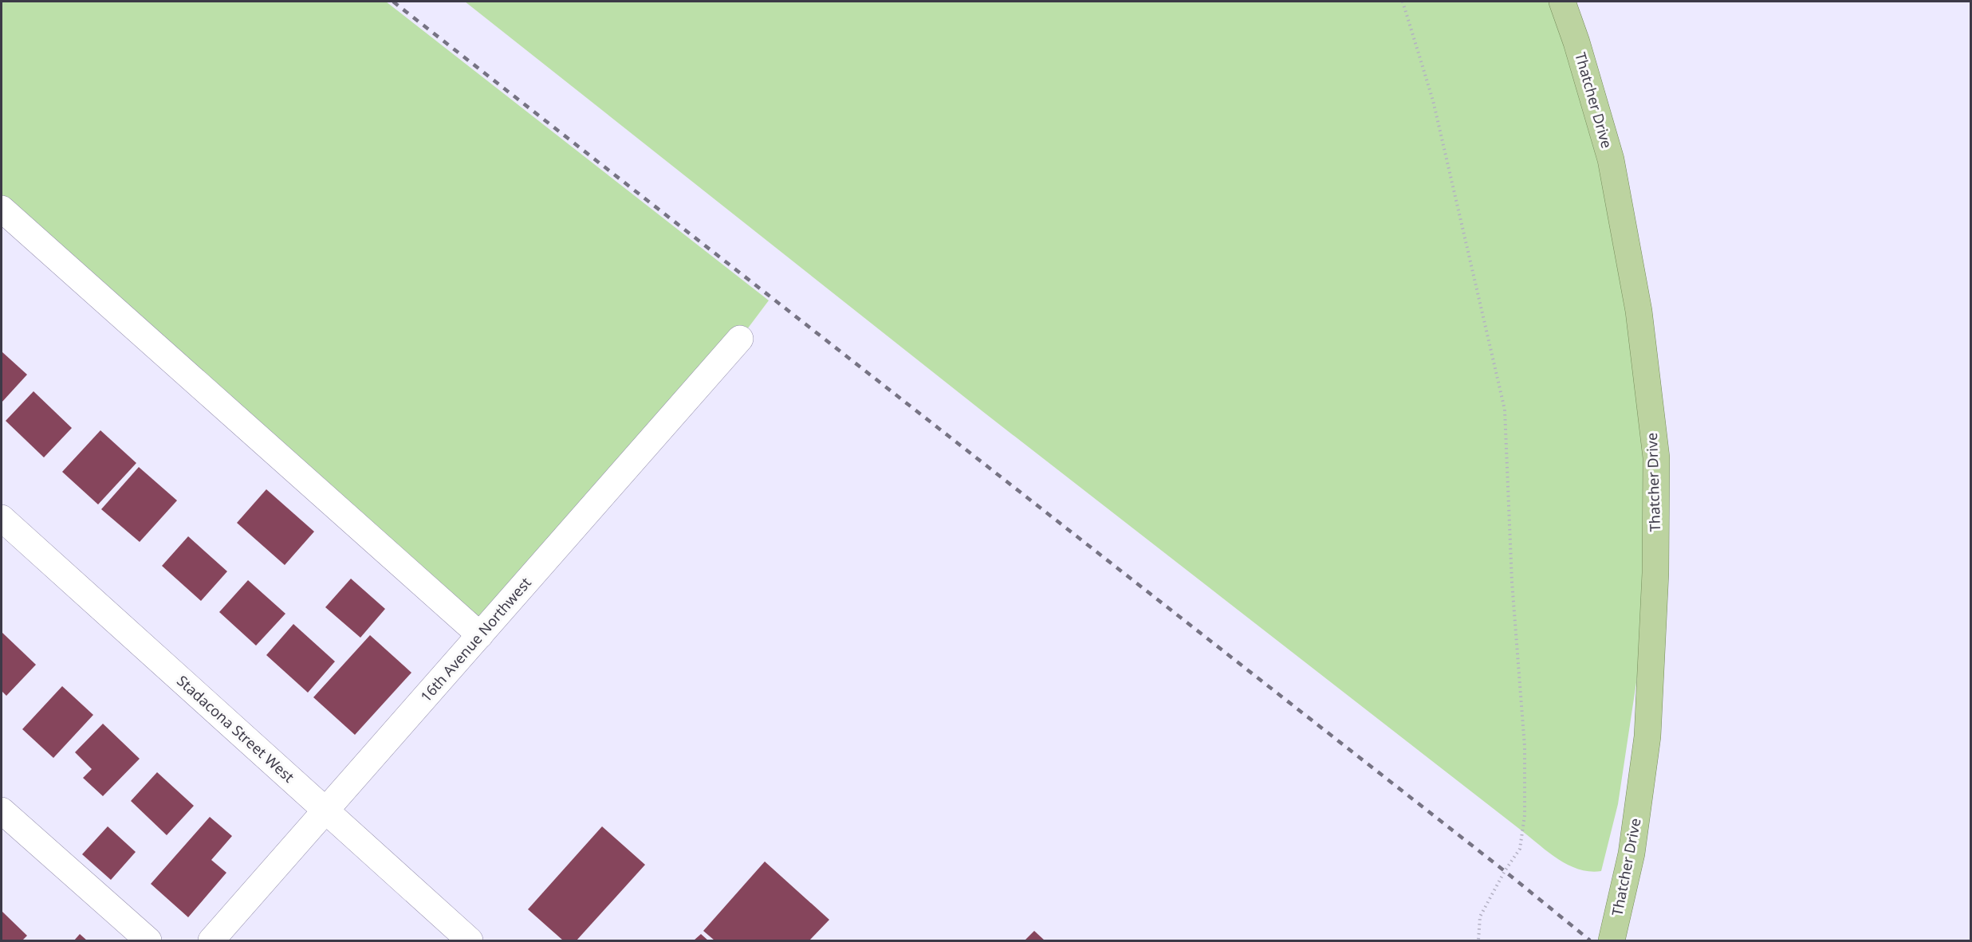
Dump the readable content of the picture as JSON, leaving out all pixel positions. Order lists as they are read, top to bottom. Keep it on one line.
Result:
{"streets":{"main road":["Thatcher Drive"],"street":["16th Avenue Northwest","Stadacona Street West"]},"crossings":[["16th Avenue Northwest","Stadacona Street West"]]}
